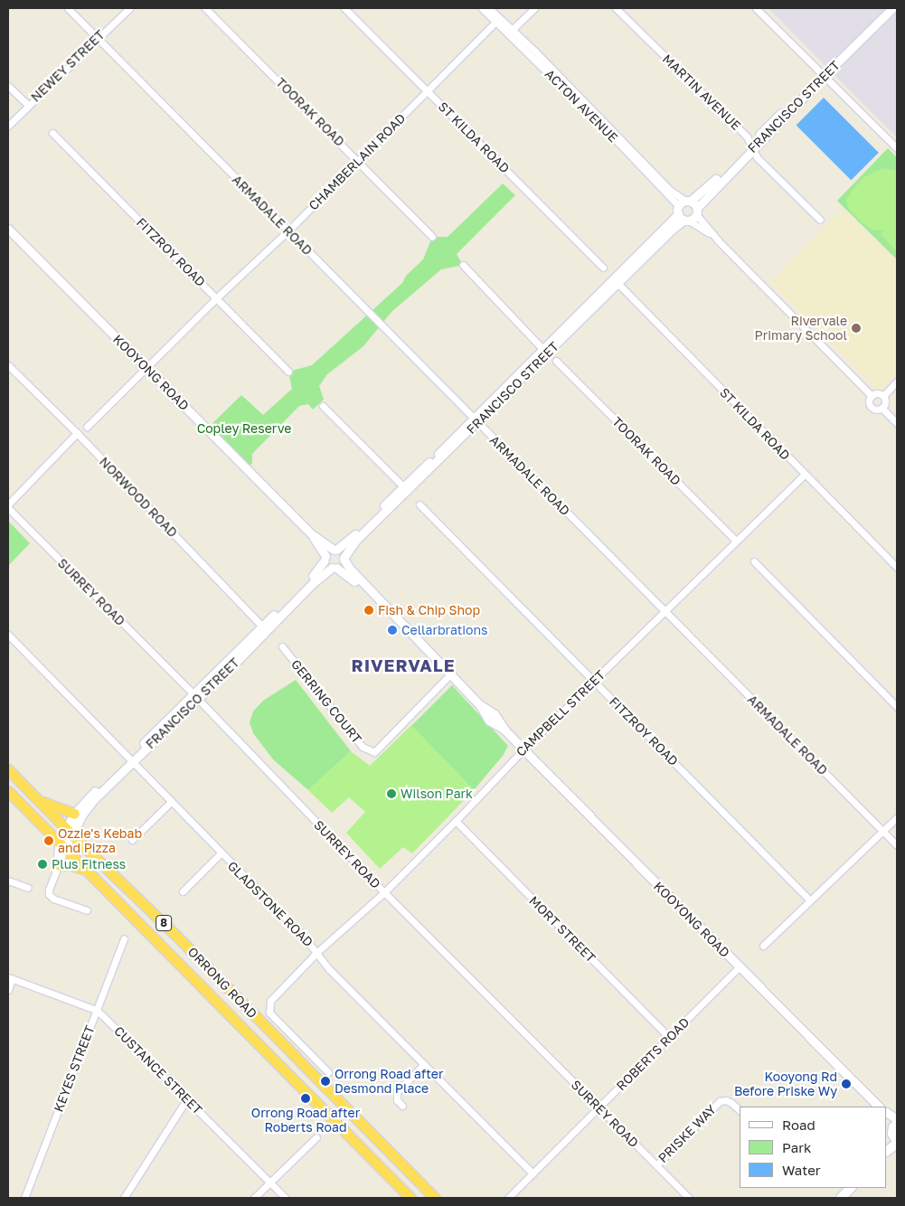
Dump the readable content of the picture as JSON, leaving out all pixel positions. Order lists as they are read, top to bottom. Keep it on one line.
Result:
{"streets":{"highway":["8","ORRONG ROAD"],"street":["NEWEY STREET","MARTIN AVENUE","ACTON AVENUE","FRANCISCO STREET","TOORAK ROAD","ST KILDA ROAD","CHAMBERLAIN ROAD","ARMADALE ROAD","FITZROY ROAD","KOOYONG ROAD","NORWOOD ROAD","SURREY ROAD","GERRING COURT","CAMPBELL STREET","GLADSTONE ROAD","MORT STREET","ROBERTS ROAD","KEYES STREET","CUSTANCE STREET","PRISKE WAY"]},"crossings":[["NEWEY STREET","ARMADALE ROAD"],["MARTIN AVENUE","FRANCISCO STREET"],["ACTON AVENUE","FRANCISCO STREET"],["ACTON AVENUE","CHAMBERLAIN ROAD"],["FRANCISCO STREET","ST KILDA ROAD"],["FRANCISCO STREET","ARMADALE ROAD"],["FRANCISCO STREET","KOOYONG ROAD"],["FRANCISCO STREET","NORWOOD ROAD"],["FRANCISCO STREET","SURREY ROAD"],["FRANCISCO STREET","GLADSTONE ROAD"],["FRANCISCO STREET","ORRONG ROAD"],["TOORAK ROAD","CHAMBERLAIN ROAD"],["TOORAK ROAD","CAMPBELL STREET"],["ST KILDA ROAD","CHAMBERLAIN ROAD"],["ST KILDA ROAD","CAMPBELL STREET"],["CHAMBERLAIN ROAD","ARMADALE ROAD"],["CHAMBERLAIN ROAD","FITZROY ROAD"],["CHAMBERLAIN ROAD","KOOYONG ROAD"],["ARMADALE ROAD","CAMPBELL STREET"],["FITZROY ROAD","CAMPBELL STREET"],["KOOYONG ROAD","GERRING COURT"],["KOOYONG ROAD","CAMPBELL STREET"],["KOOYONG ROAD","ROBERTS ROAD"],["SURREY ROAD","CAMPBELL STREET"],["SURREY ROAD","ROBERTS ROAD"],["SURREY ROAD","PRISKE WAY"],["CAMPBELL STREET","GLADSTONE ROAD"],["CAMPBELL STREET","MORT STREET"],["GLADSTONE ROAD","ROBERTS ROAD"],["MORT STREET","ROBERTS ROAD"],["KEYES STREET","CUSTANCE STREET"]],"districts":["RIVERVALE"],"parks":["Copley Reserve"],"places":["Rivervale Primary School","Fish & Chip Shop","Cellarbrations","Wilson Park","Ozzie's Kebab and Pizza","Plus Fitness","Orrong Road after Desmond Place","Kooyong Rd Before Priske Wy","Orrong Road after Roberts Road"],"legend":["Road","Park","Water"]}
